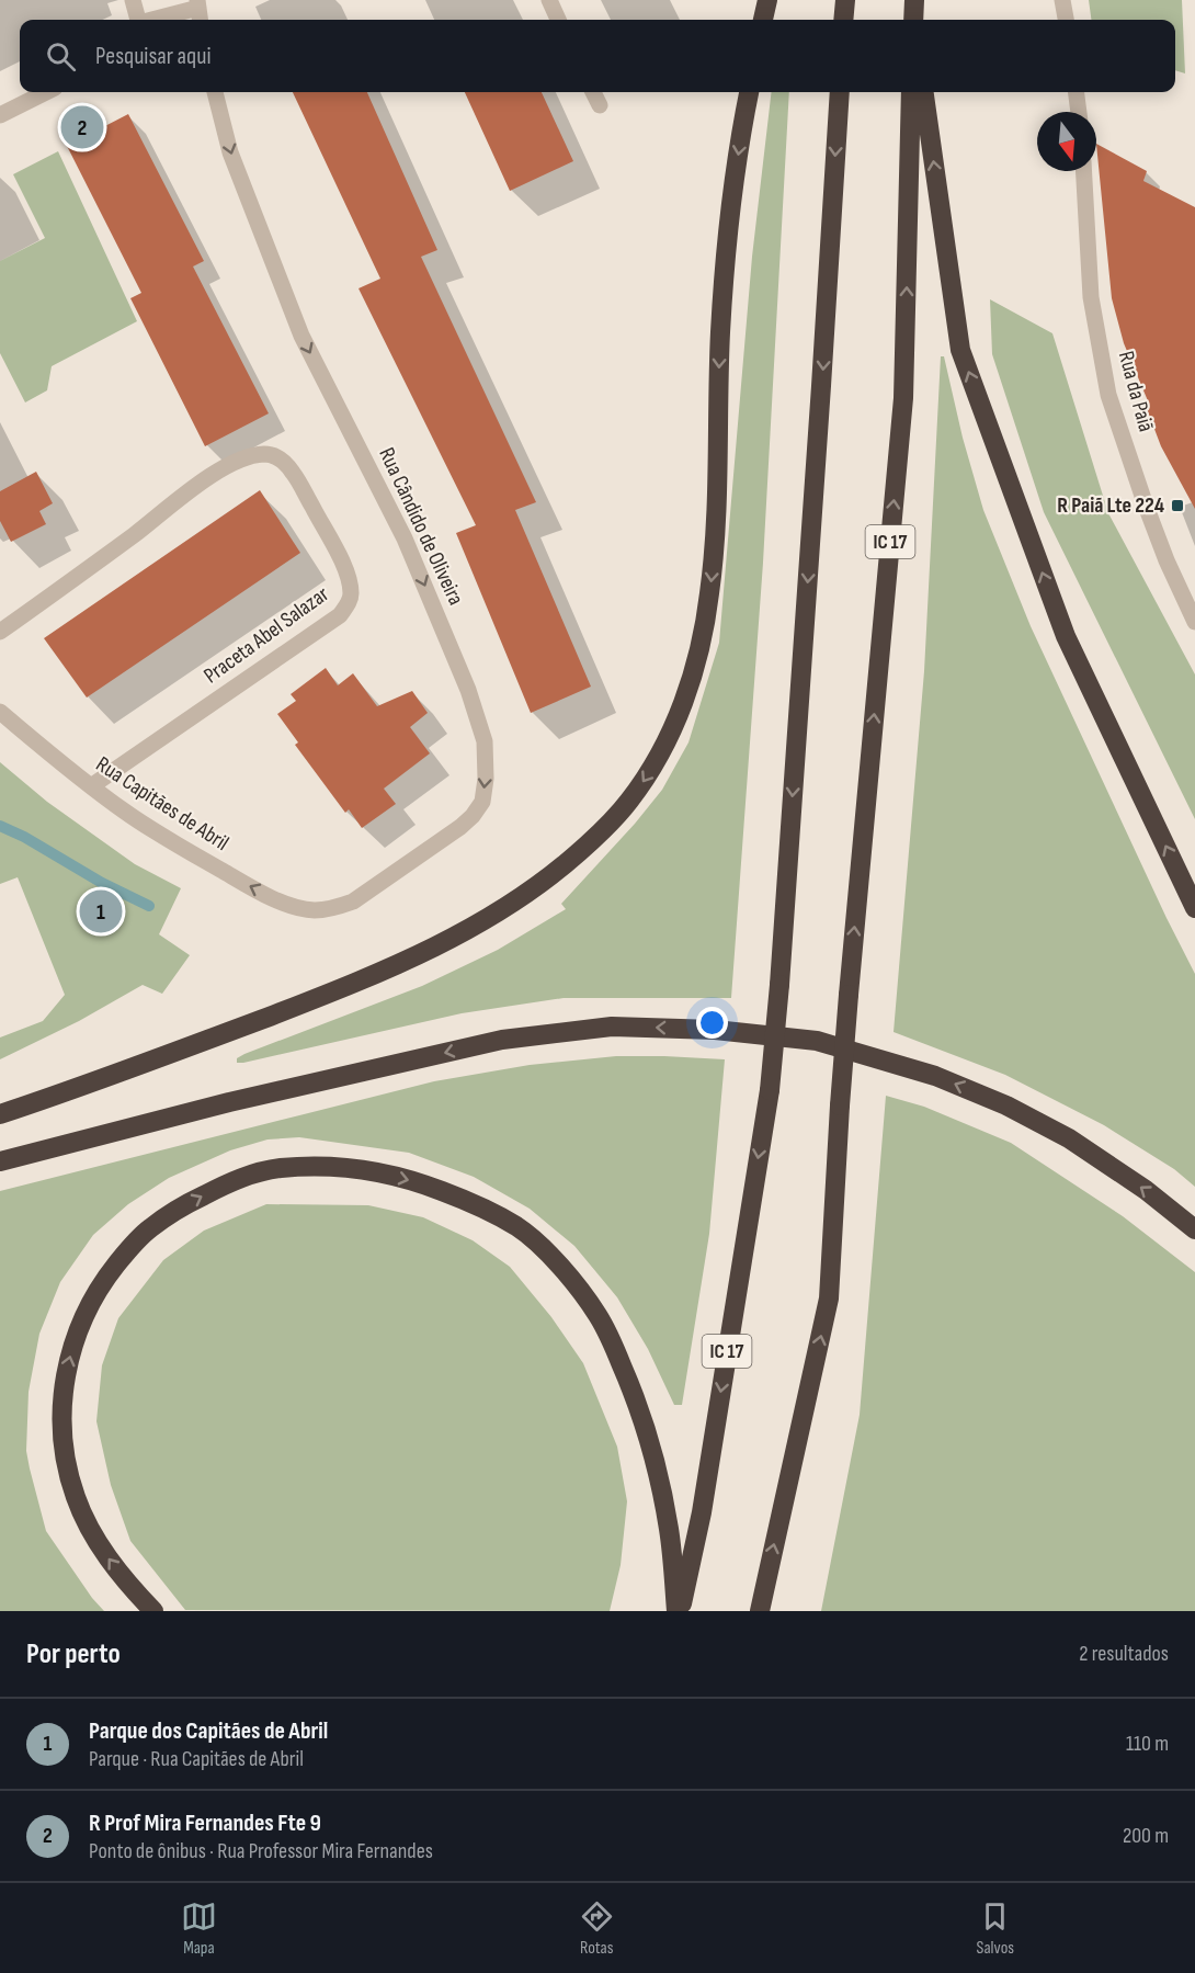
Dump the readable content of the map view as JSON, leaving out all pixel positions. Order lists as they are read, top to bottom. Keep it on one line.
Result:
{"streets":{"highway":["IC 17"],"street":["Rua da Paiã","Rua Cândido de Oliveira","Praceta Abel Salazar","Rua Capitães de Abril"]},"crossings":[["Rua Cândido de Oliveira","Rua Capitães de Abril"],["Praceta Abel Salazar","Rua Capitães de Abril"]],"one_way":["Rua Cândido de Oliveira","Rua Capitães de Abril"],"places":{"transit":["R Paiã Lte 224"]},"north":"bottom","page":{"search":"Pesquisar aqui","pins":["2","1"],"heading":["Por perto","2 resultados"],"list":[{"mark":"1","name":"Parque dos Capitães de Abril","note":"Parque · Rua Capitães de Abril","value":"110 m"},{"mark":"2","name":"R Prof Mira Fernandes Fte 9","note":"Ponto de ônibus · Rua Professor Mira Fernandes","value":"200 m"}],"nav":["Mapa","Rotas","Salvos"]}}
